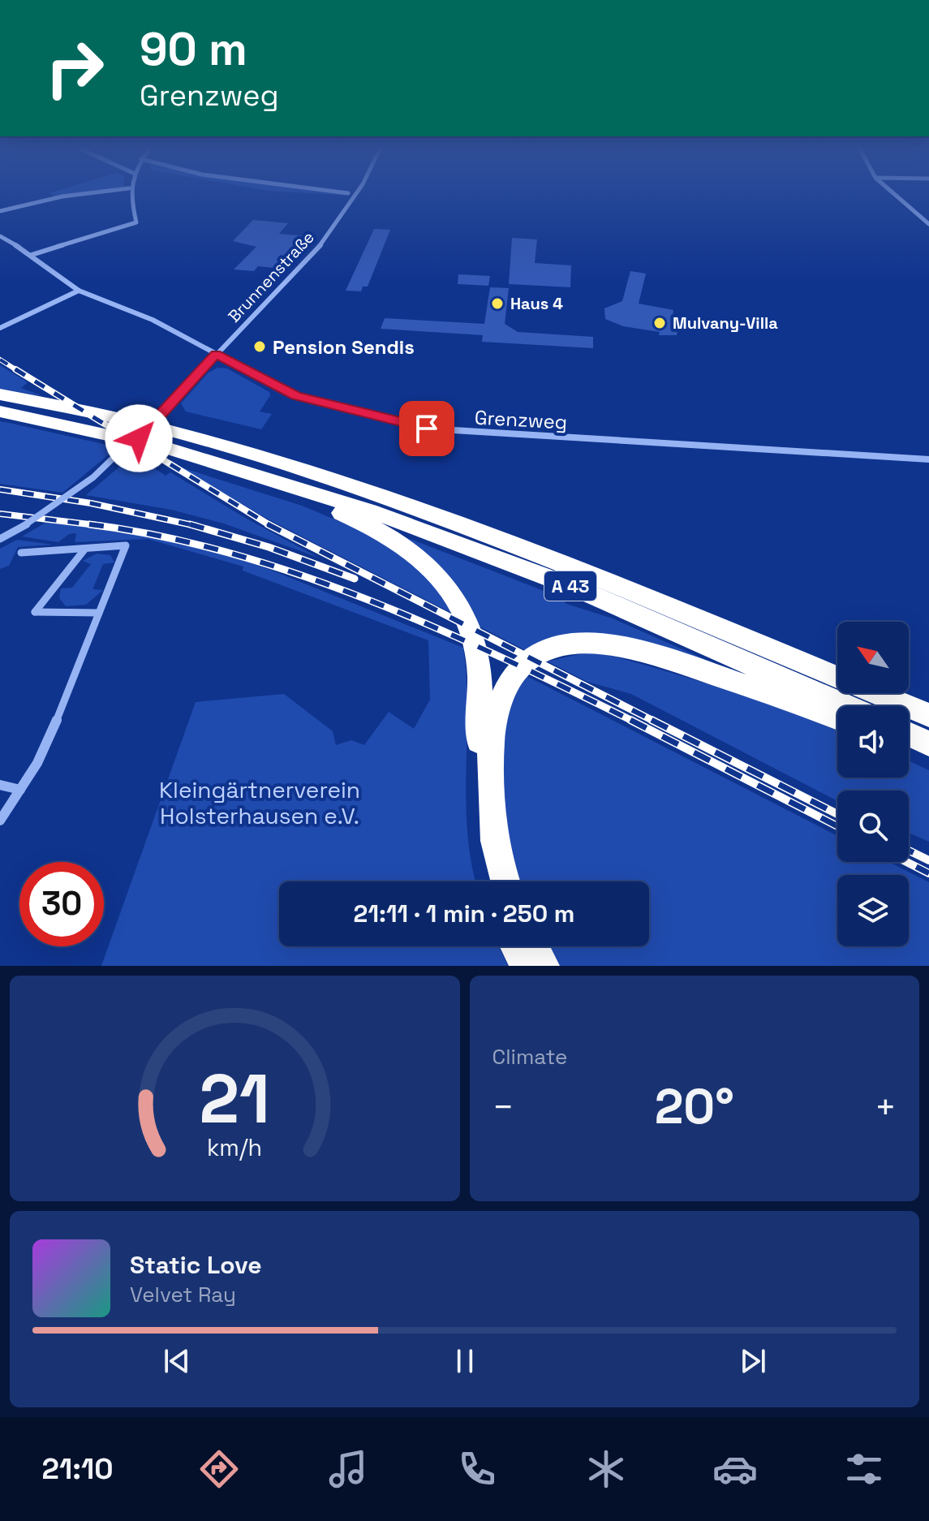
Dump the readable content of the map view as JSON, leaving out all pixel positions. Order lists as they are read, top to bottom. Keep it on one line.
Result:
{"streets":{"highway":["A 43"],"street":["Brunnenstraße","Grenzweg"]},"crossings":[["Brunnenstraße","Grenzweg"]],"parks":["Kleingärtnerverein Holsterhausen e.V."],"places":["Haus 4","Mulvany-Villa","Pension Sendis"],"north":"top left","page":{"turn":["90 m","Grenzweg"],"limit":"30","trip":"21:11 · 1 min · 250 m","tile":"Climate","heat":["−","20°","+"],"song":["Static Love","Velvet Ray"],"tabs":"21:10","gauge":["21","km/h"]}}
